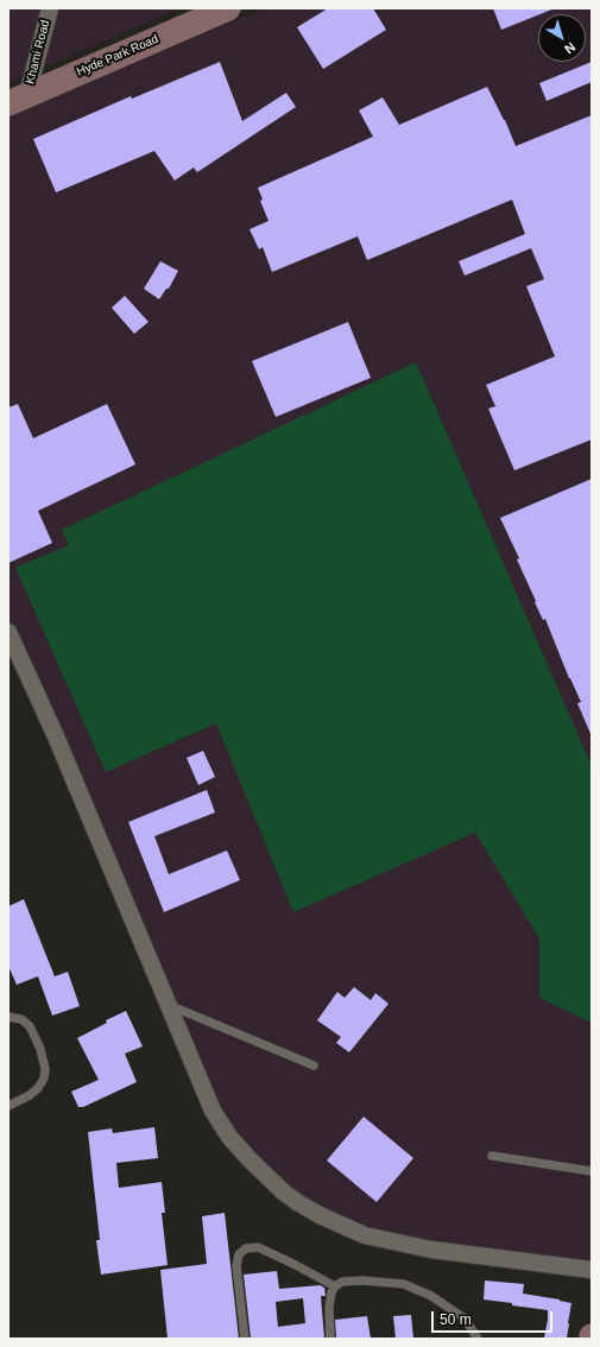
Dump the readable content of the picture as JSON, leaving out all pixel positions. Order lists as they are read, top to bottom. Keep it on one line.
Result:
{"streets":{"street":["Khami Road","Hyde Park Road"]},"crossings":[["Khami Road","Hyde Park Road"]],"scale_bar":"50 m","north":"bottom right"}
